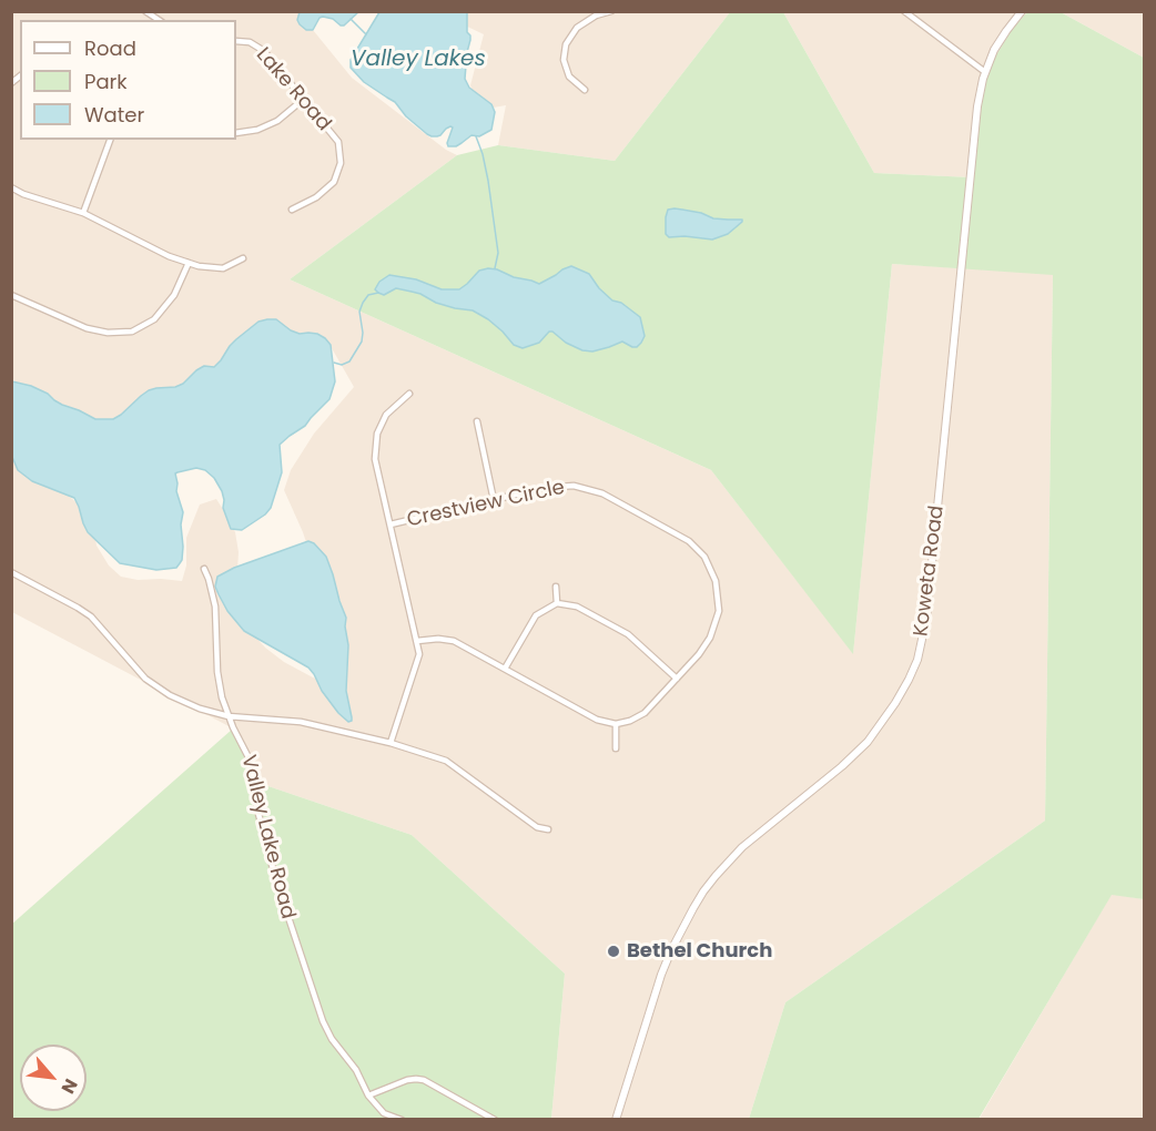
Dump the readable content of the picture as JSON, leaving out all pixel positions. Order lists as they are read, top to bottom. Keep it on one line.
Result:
{"streets":{"street":["Lake Road","Crestview Circle","Koweta Road","Valley Lake Road"]},"water":["Valley Lakes"],"places":["Bethel Church"],"legend":["Road","Park","Water"],"north":"bottom right"}
